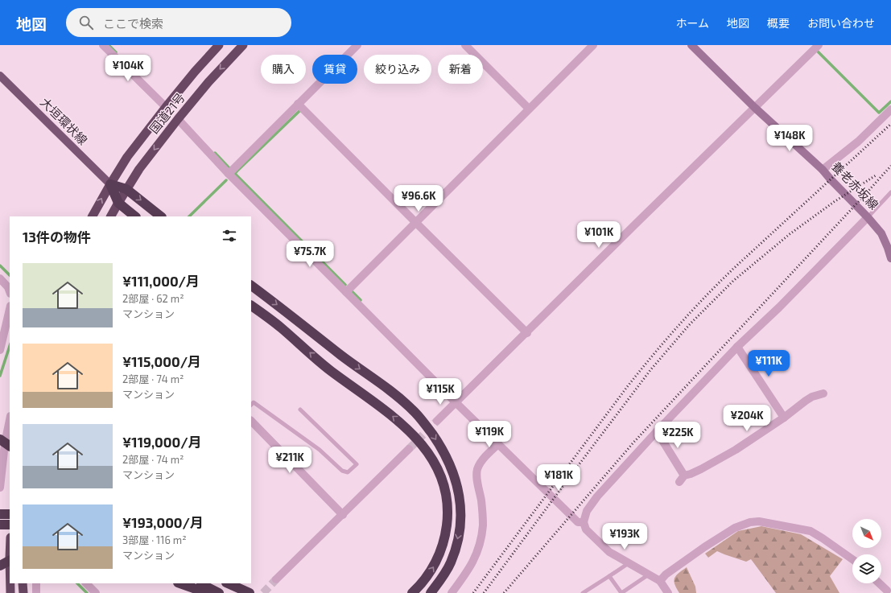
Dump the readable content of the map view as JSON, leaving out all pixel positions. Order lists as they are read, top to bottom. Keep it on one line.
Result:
{"streets":{"highway":["国道21号"],"main road":["大垣環状線","養老赤坂線"]},"crossings":[["国道21号","大垣環状線"]],"north":"bottom right","page":{"header":"地図","search":"ここで検索","nav":["ホーム","地図","概要","お問い合わせ"],"price":["¥104K","¥148K","¥96.6K","¥101K","¥75.7K","¥111K","¥115K","¥204K","¥119K","¥225K","¥211K","¥181K","¥193K"],"chip":["購入","賃貸","絞り込み","新着"],"heading":"13件の物件","list":[{"name":"¥111,000/月","note":"2部屋 · 62 m² · マンション"},{"name":"¥115,000/月","note":"2部屋 · 74 m² · マンション"},{"name":"¥119,000/月","note":"2部屋 · 74 m² · マンション"},{"name":"¥193,000/月","note":"3部屋 · 116 m² · マンション"}]}}
